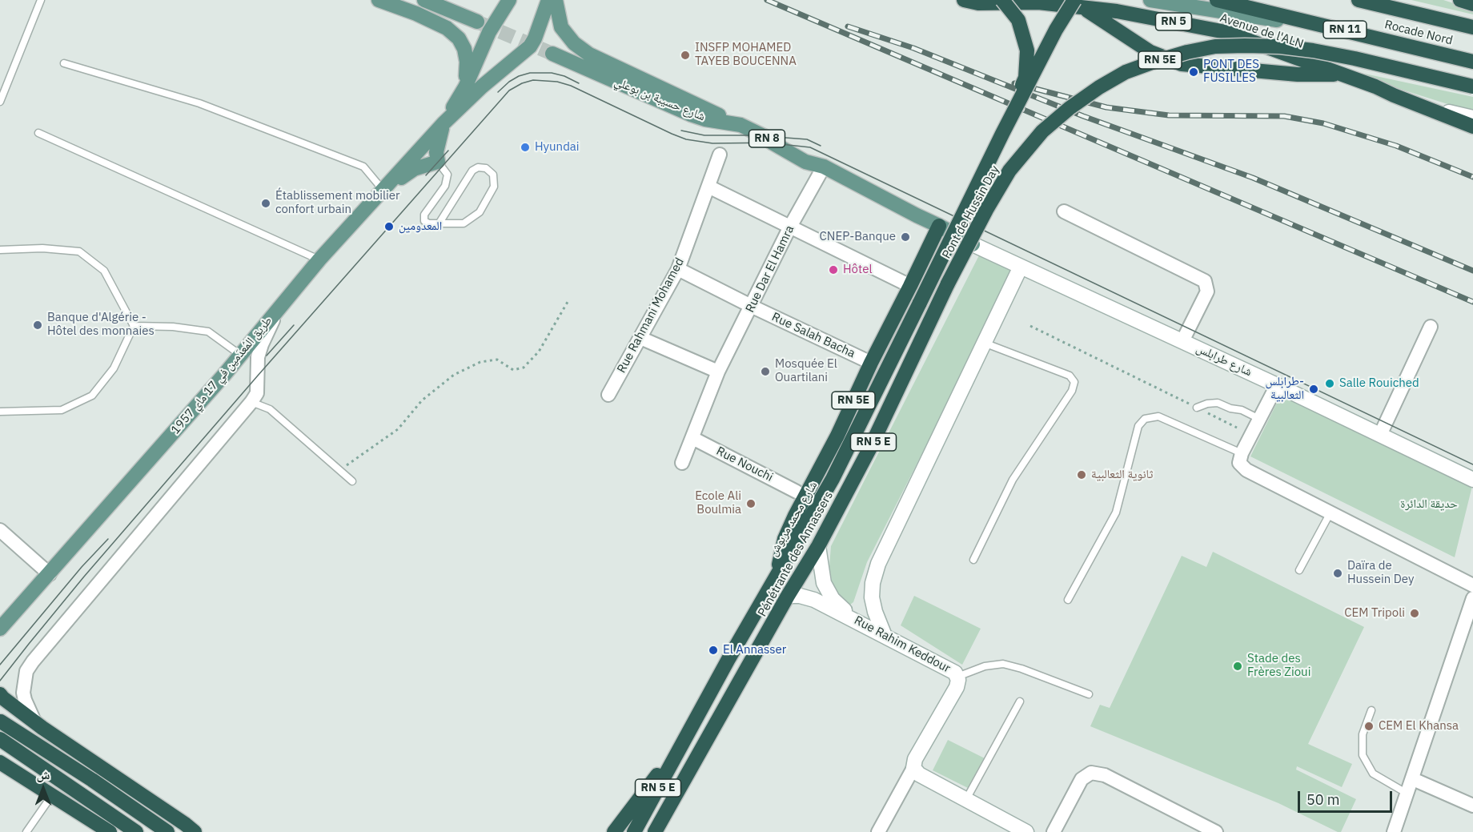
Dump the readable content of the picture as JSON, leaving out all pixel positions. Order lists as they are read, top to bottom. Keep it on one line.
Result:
{"streets":{"highway":["RN 5","RN 11","Avenue de l'ALN","Rocade Nord","RN 5E","Pont de Hussin Day","RN 5 E","شارع محمد مربوش","Pénétrante des Annassers"],"main road":["شارع حسيبة بن بوعلي","RN 8","شارع طرابلس","طريق المُعدَمين في 17 ماي 1957","Rue Rahim Keddour"],"street":["Rue Dar El Hamra","Rue Rahmani Mohamed","Rue Salah Bacha","Rue Nouchi"]},"crossings":[["RN 5","Avenue de l'ALN"],["RN 5E","شارع حسيبة بن بوعلي"],["RN 5E","Rue Salah Bacha"],["RN 5E","شارع محمد مربوش"],["شارع حسيبة بن بوعلي","Rue Dar El Hamra"],["شارع حسيبة بن بوعلي","شارع طرابلس"],["Pont de Hussin Day","شارع محمد مربوش"],["Pont de Hussin Day","Pénétrante des Annassers"],["Rue Dar El Hamra","Rue Salah Bacha"],["Rue Dar El Hamra","Rue Nouchi"],["Rue Rahmani Mohamed","Rue Salah Bacha"],["RN 5 E","شارع محمد مربوش"],["Pénétrante des Annassers","Rue Rahim Keddour"]],"parks":["حديقة الدائرة"],"places":["INSFP MOHAMED TAYEB BOUCENNA","PONT DES FUSILLES","Hyundai","Établissement mobilier confort urbain","المعدومين","CNEP-Banque","Hôtel","Banque d'Algérie - Hôtel des monnaies","Mosquée El Ouartilani","Salle Rouiched","طرابلس- الثعالبية","ثانوية الثعالبية","Ecole Ali Boulmia","Daïra de Hussein Dey","CEM Tripoli","El Annasser","Stade des Frères Zioui","CEM El Khansa"],"scale_bar":"50 m","north":"top"}
